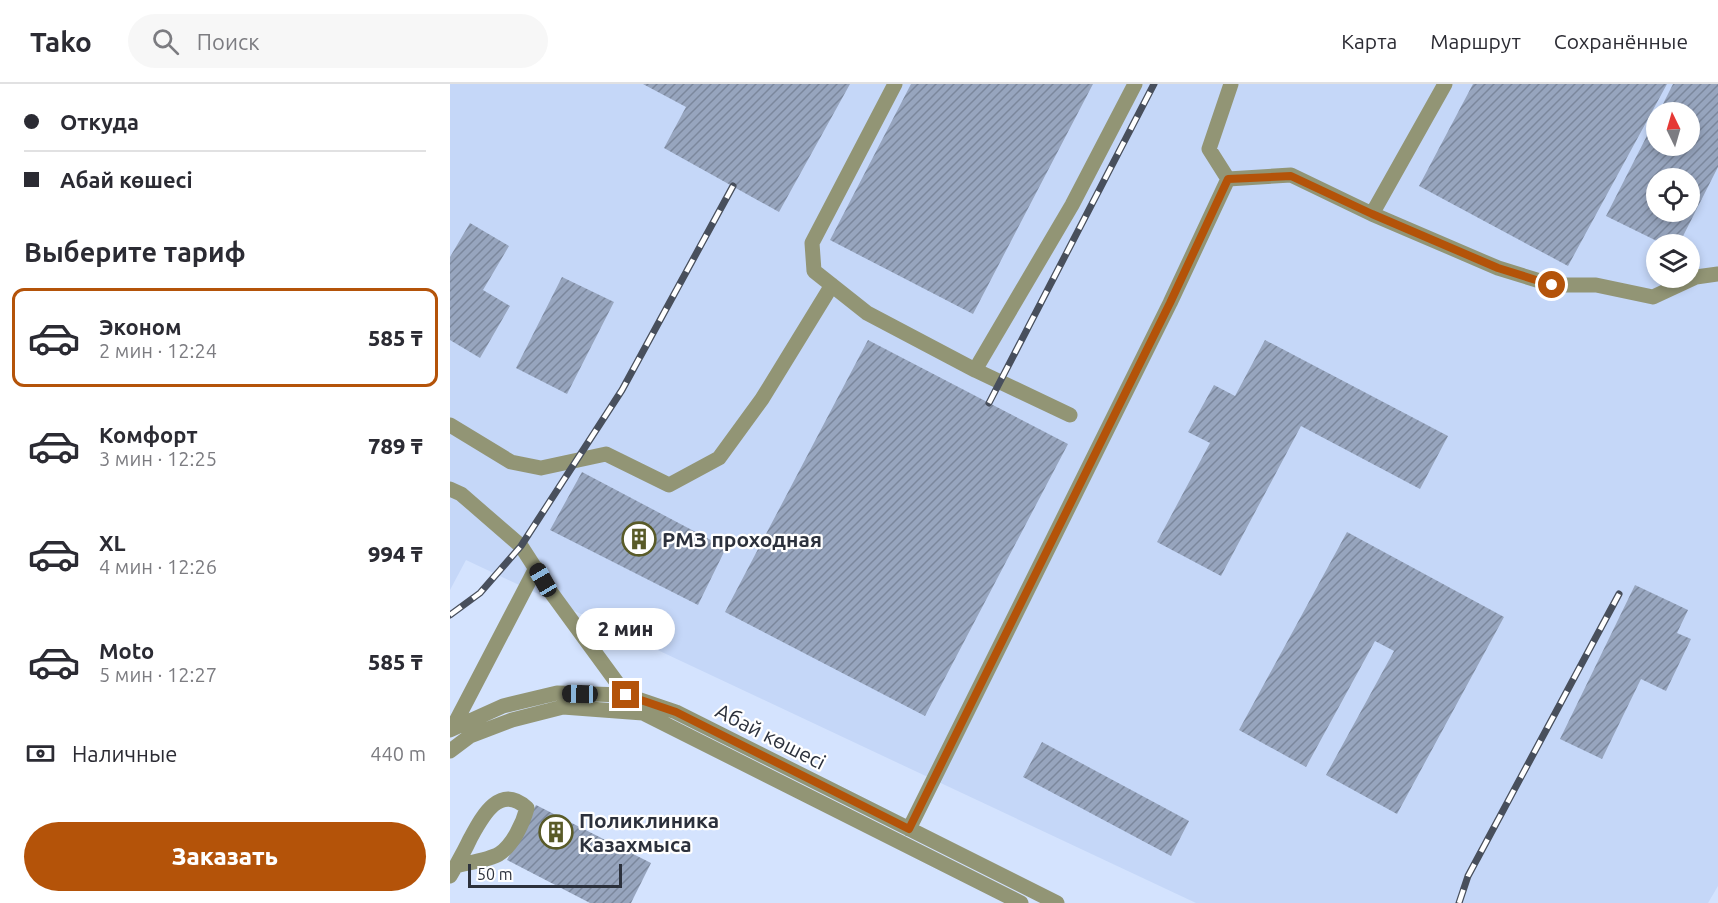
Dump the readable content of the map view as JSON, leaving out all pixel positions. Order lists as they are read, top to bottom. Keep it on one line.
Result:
{"streets":{"street":["Абай көшесі"]},"places":{"building":["РМЗ проходная","Поликлиника Казахмыса"]},"scale_bar":"50 m","north":"top","page":{"header":"Tako","search":"Поиск","nav":["Карта","Маршрут","Сохранённые"],"banner":["Откуда","Абай көшесі"],"heading":"Выберите тариф","list":[{"name":"Эконом","note":"2 мин · 12:24","value":"585 ₸"},{"name":"Комфорт","note":"3 мин · 12:25","value":"789 ₸"},{"name":"XL","note":"4 мин · 12:26","value":"994 ₸"},{"name":"Moto","note":"5 мин · 12:27","value":"585 ₸"}],"bubble":"2 мин","pay":["Наличные","440 m"],"buttons":"Заказать","scale":"50 m"}}
